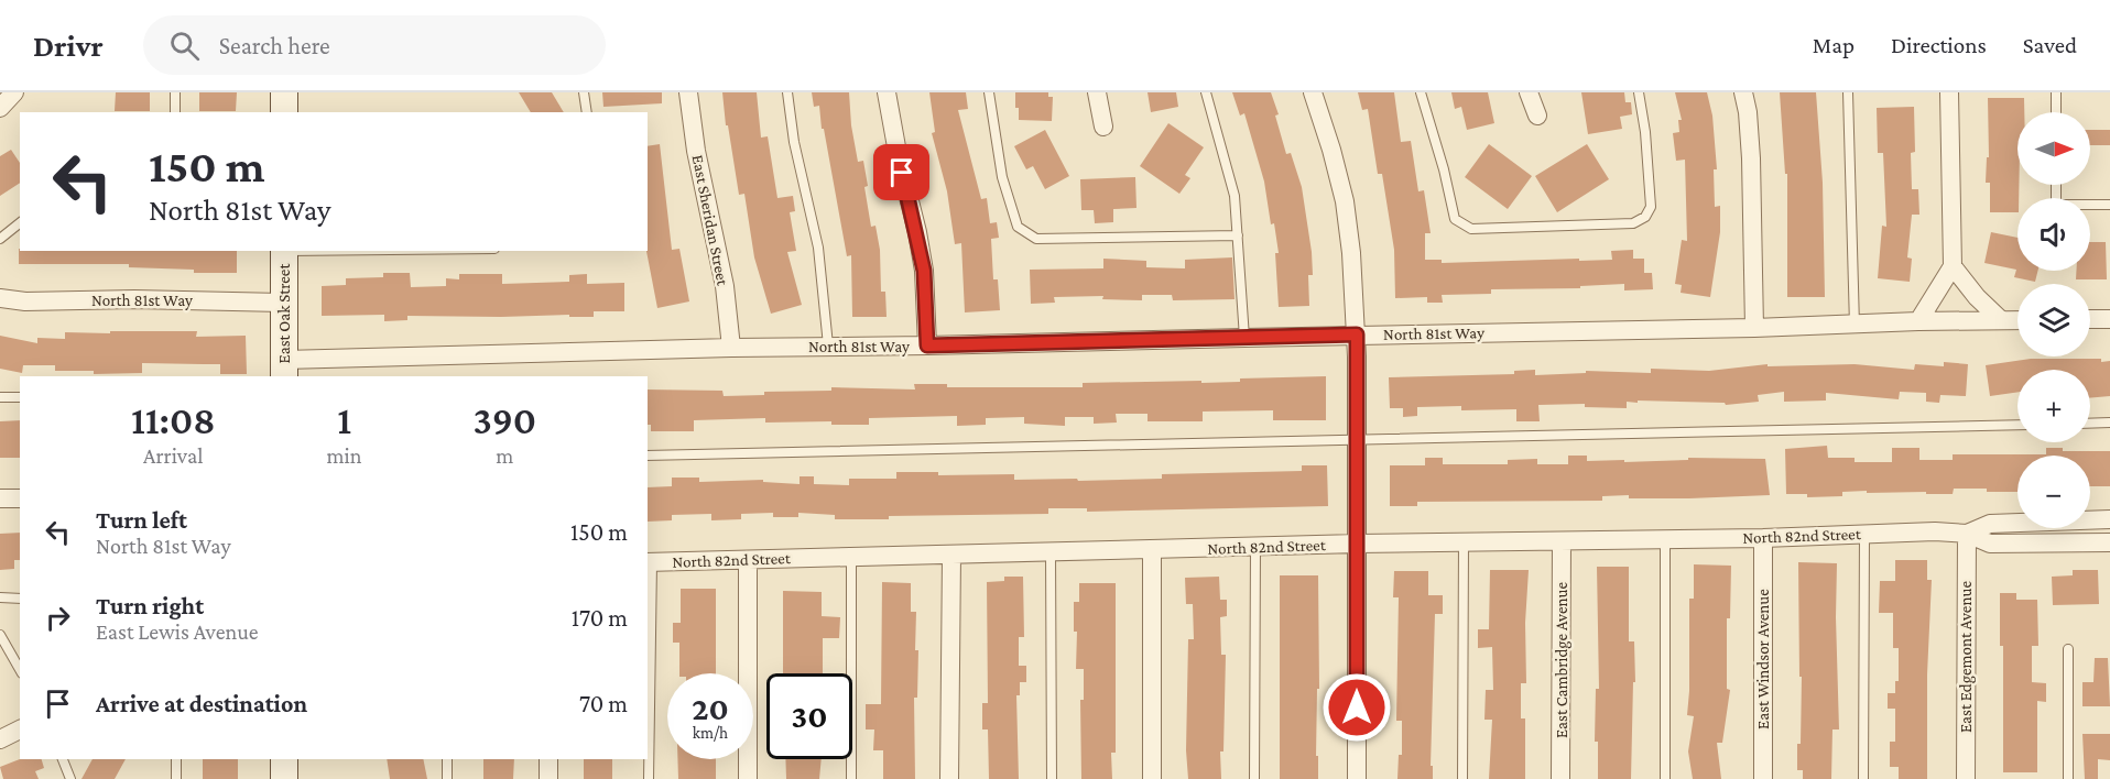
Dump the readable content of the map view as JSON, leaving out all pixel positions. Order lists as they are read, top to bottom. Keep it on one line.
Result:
{"streets":{"street":["East Sheridan Street","North 81st Way","East Oak Street","North 82nd Street","East Edgemont Avenue","East Windsor Avenue","East Cambridge Avenue"]},"crossings":[["East Sheridan Street","North 81st Way"],["North 81st Way","East Oak Street"],["North 82nd Street","East Edgemont Avenue"],["North 82nd Street","East Windsor Avenue"],["North 82nd Street","East Cambridge Avenue"]],"north":"right","page":{"header":"Drivr","search":"Search here","nav":["Map","Directions","Saved"],"map_buttons":["+","−"],"turn":["150 m","North 81st Way"],"eta":["11:08","Arrival","1","min","390","m"],"list":[{"name":"Turn left","note":"North 81st Way","value":"150 m"},{"name":"Turn right","note":"East Lewis Avenue","value":"170 m"},{"name":"Arrive at destination","value":"70 m"}],"speed":"20 km/h","limit":"30"}}
